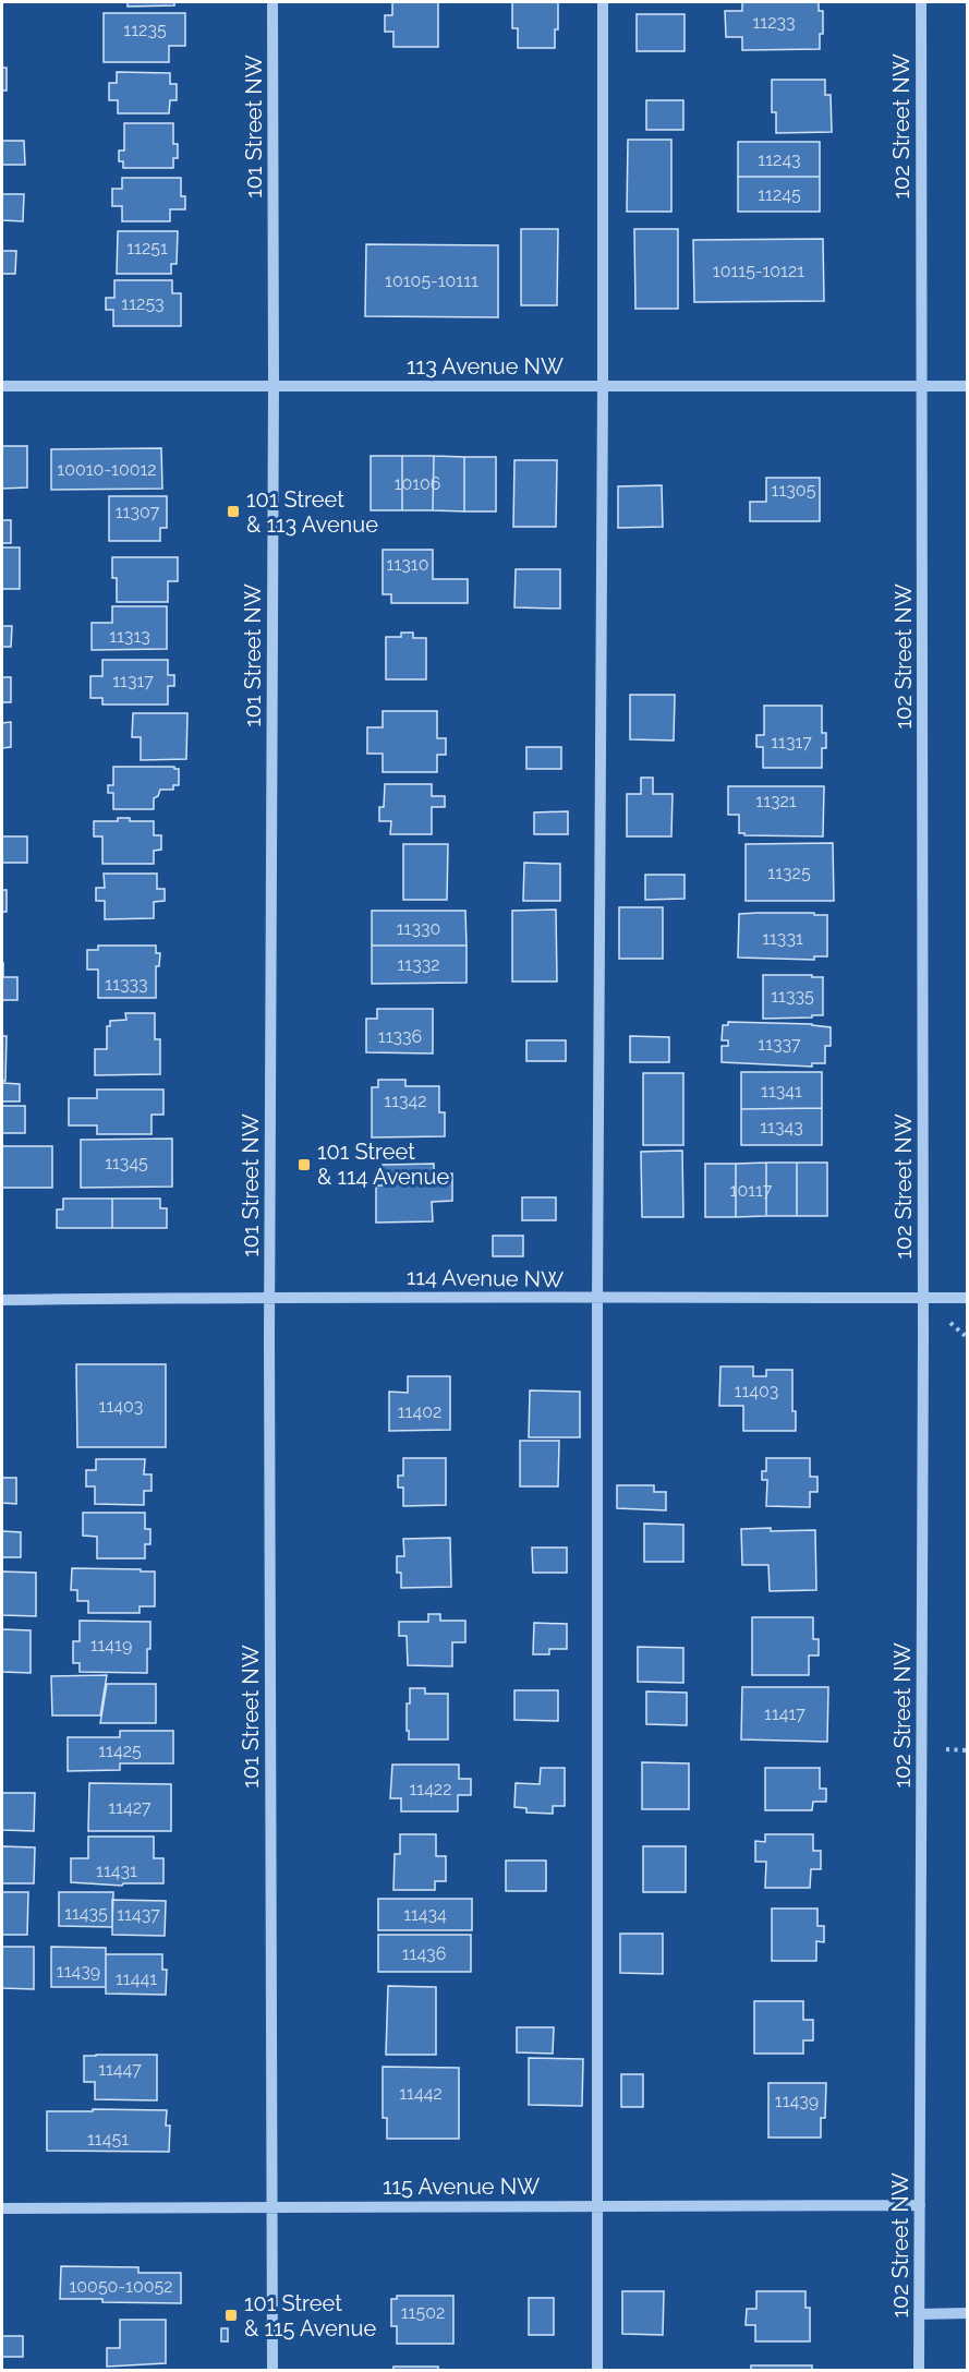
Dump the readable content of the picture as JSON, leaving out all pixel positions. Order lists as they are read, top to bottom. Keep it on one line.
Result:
{"streets":{"street":["101 Street NW","102 Street NW","113 Avenue NW","114 Avenue NW","115 Avenue NW"]},"crossings":[["101 Street NW","113 Avenue NW"],["101 Street NW","114 Avenue NW"],["101 Street NW","115 Avenue NW"],["102 Street NW","113 Avenue NW"],["102 Street NW","114 Avenue NW"],["102 Street NW","115 Avenue NW"]],"places":{"transit":["101 Street & 113 Avenue","101 Street & 114 Avenue","101 Street & 115 Avenue"]},"house_numbers":["11233","11235","11243","11245","11251","10115-10121","10105-10111","11253","10010-10012","10106","11305","11307","11310","11313","11317","11317","11321","11325","11330","11331","11332","11333","11335","11336","11337","11341","11342","11343","11345","10117","11403","11403","11402","11419","11417","11425","11422","11427","11431","11435","11437","11434","11436","11439","11441","11447","11442","11439","11451","10050-10052","11502"]}
